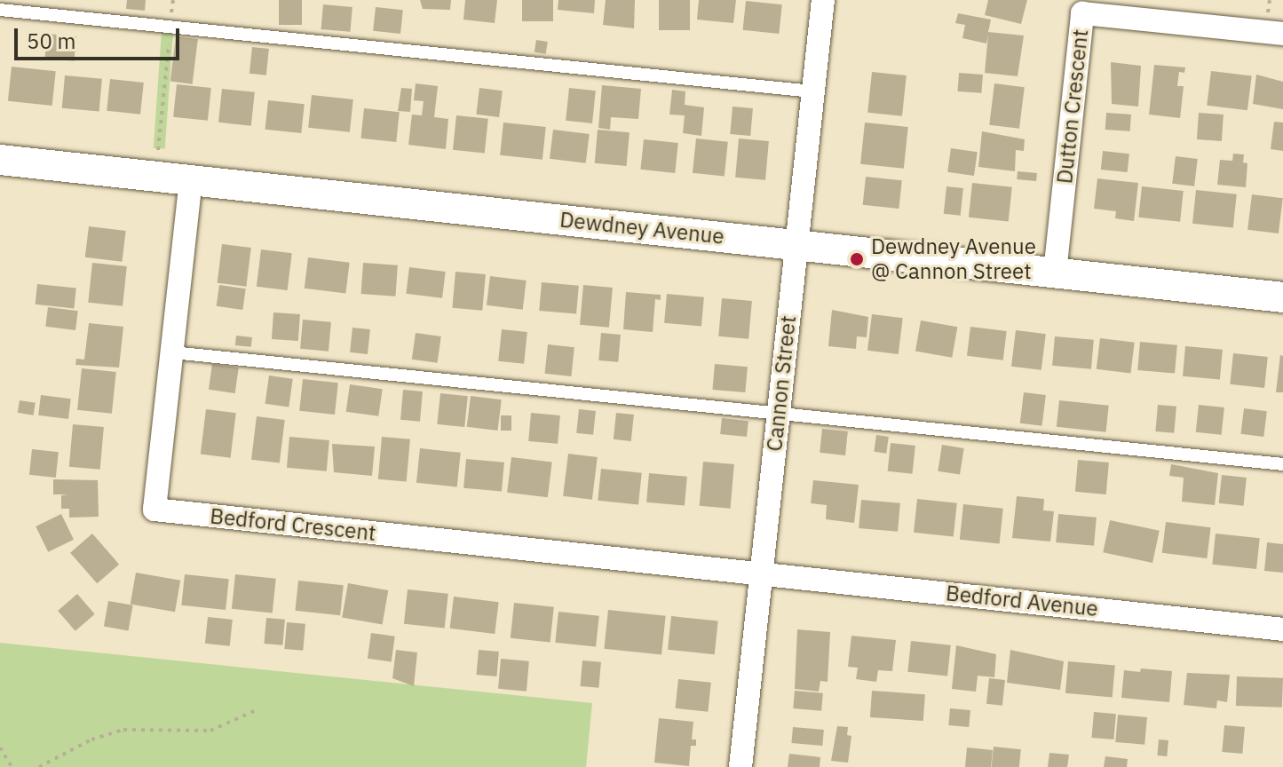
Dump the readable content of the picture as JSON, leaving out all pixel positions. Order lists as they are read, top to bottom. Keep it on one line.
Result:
{"streets":{"street":["Dutton Crescent","Dewdney Avenue","Cannon Street","Bedford Crescent","Bedford Avenue"]},"crossings":[["Dutton Crescent","Dewdney Avenue"],["Dewdney Avenue","Cannon Street"],["Dewdney Avenue","Bedford Crescent"],["Cannon Street","Bedford Crescent"],["Cannon Street","Bedford Avenue"],["Bedford Crescent","Bedford Avenue"]],"places":["Dewdney Avenue @ Cannon Street"],"scale_bar":"50 m"}
